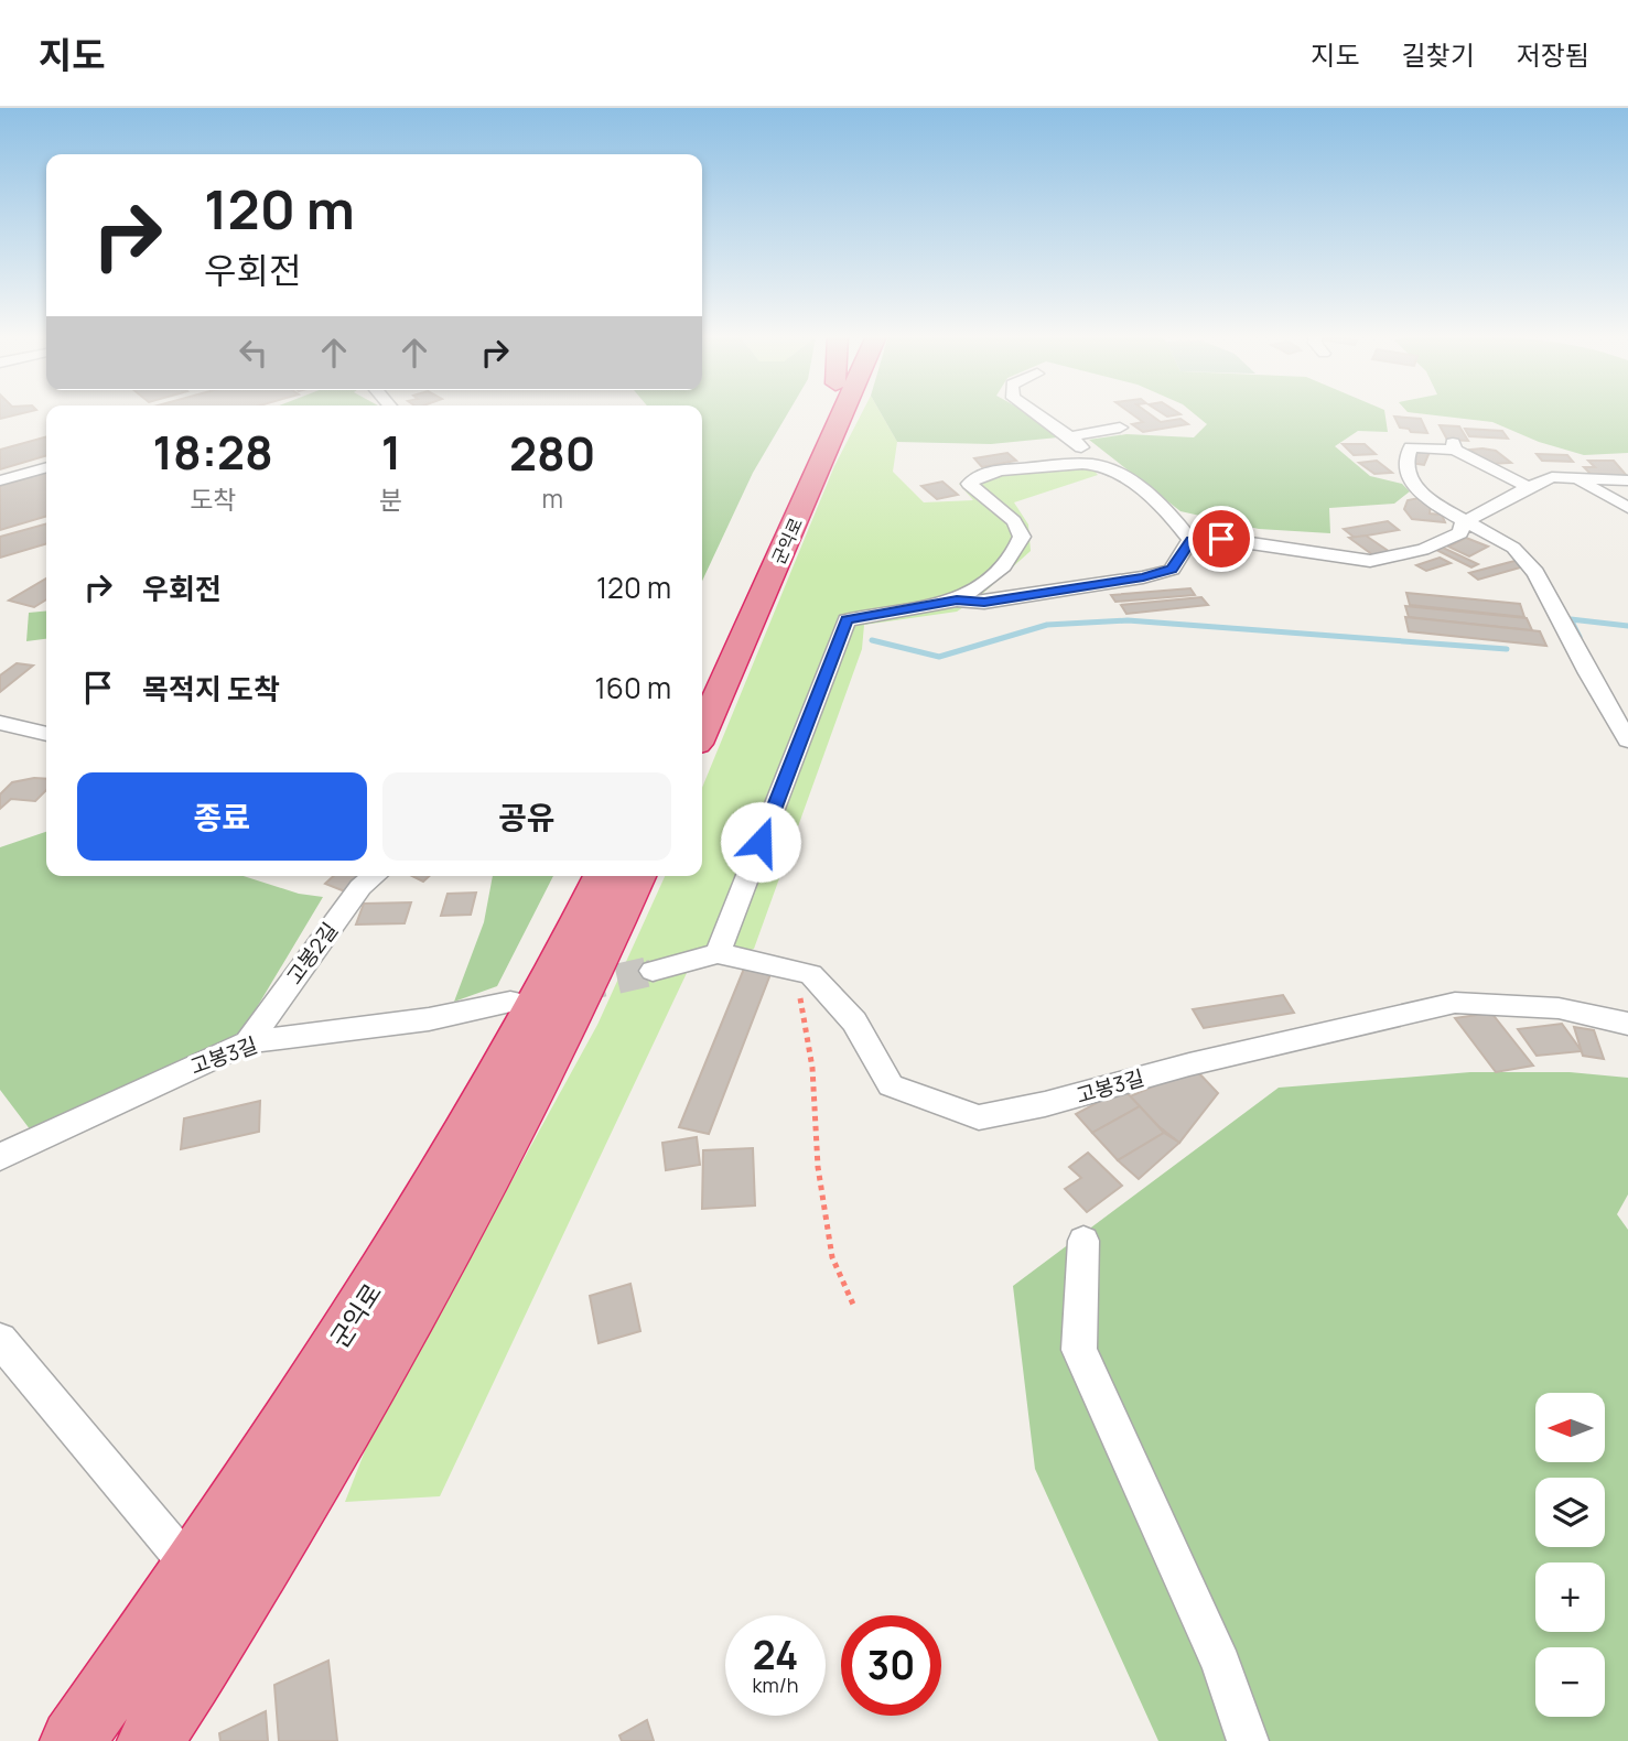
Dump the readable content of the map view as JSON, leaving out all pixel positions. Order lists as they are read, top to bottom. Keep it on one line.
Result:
{"streets":{"highway":["군익로"],"street":["고봉2길","고봉3길"]},"crossings":[["고봉2길","고봉3길"]],"north":"left","page":{"header":"지도","nav":["지도","길찾기","저장됨"],"turn":["120 m","우회전"],"eta":["18:28","도착","1","분","280","m"],"list":[{"name":"우회전","value":"120 m"},{"name":"목적지 도착","value":"160 m"}],"buttons":["종료","공유"],"map_buttons":["+","−"],"speed":"24 km/h","limit":"30"}}
